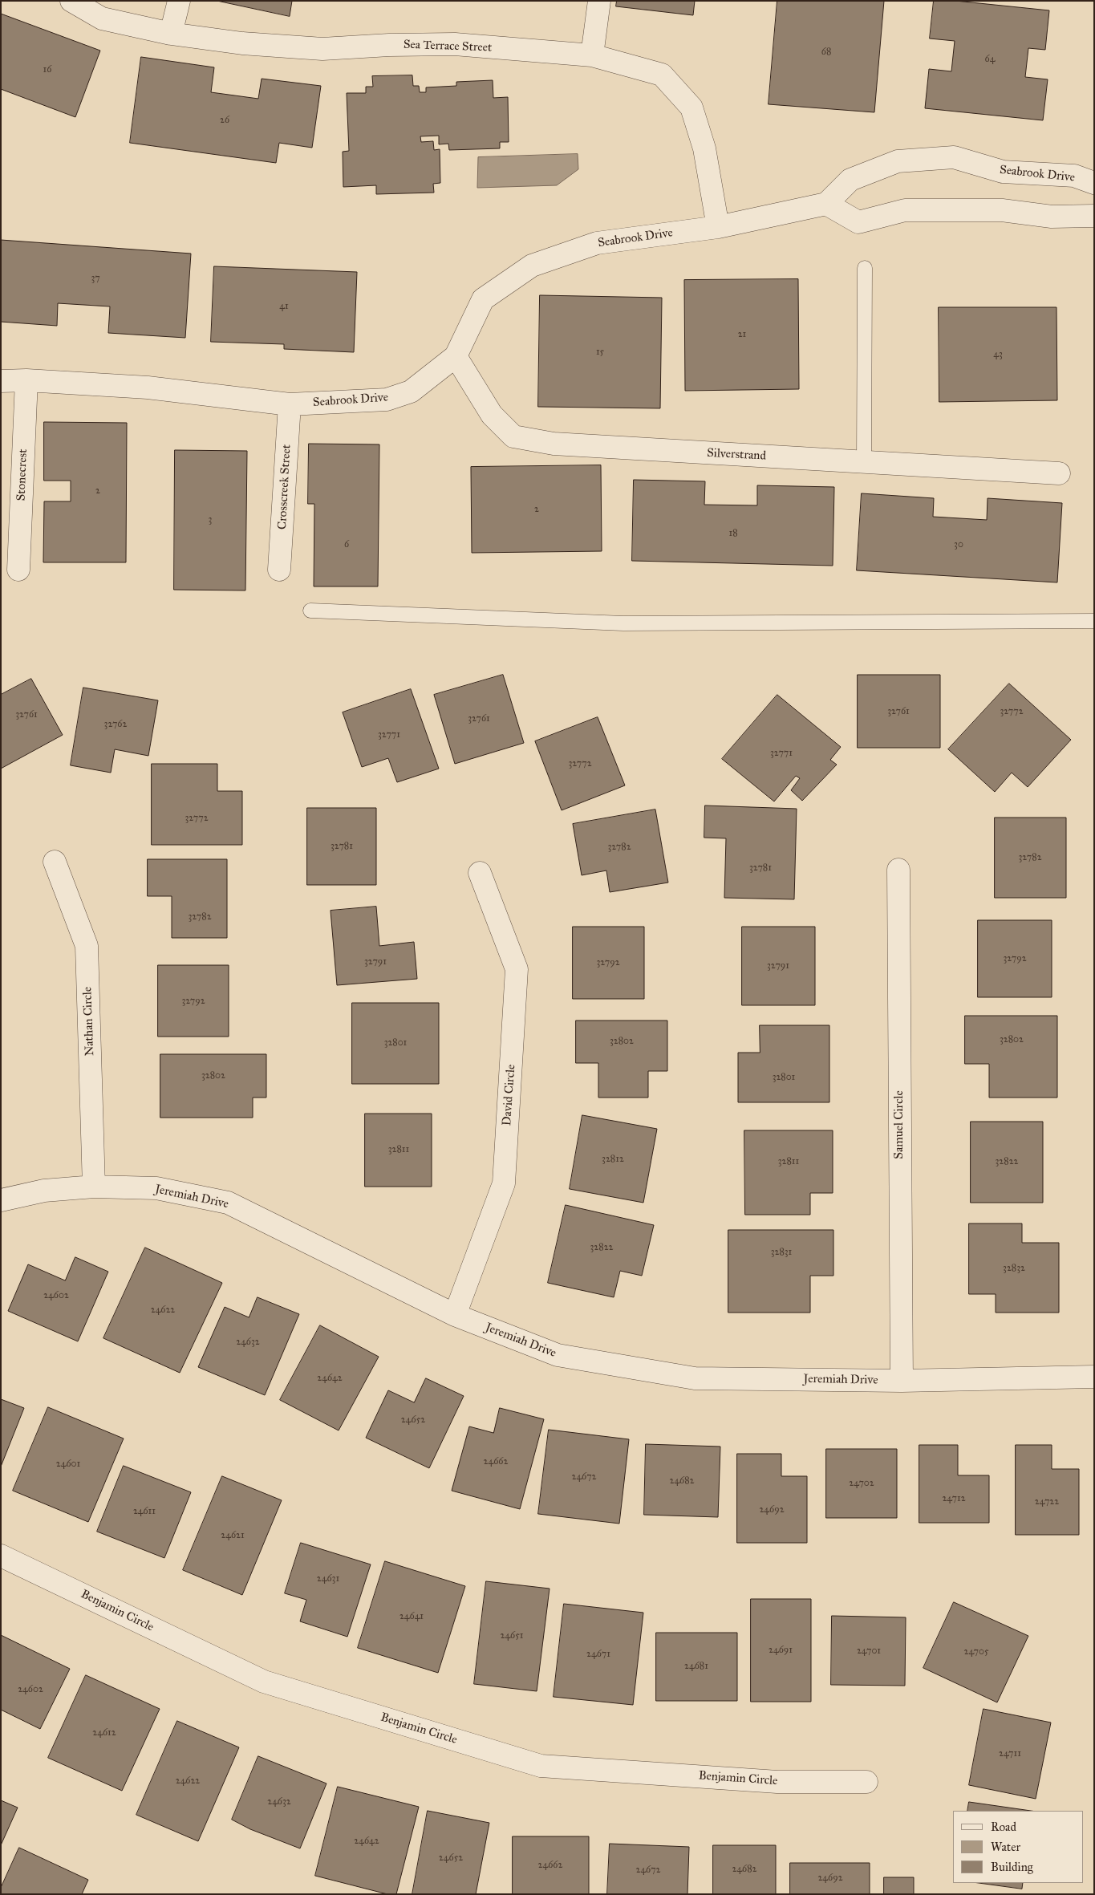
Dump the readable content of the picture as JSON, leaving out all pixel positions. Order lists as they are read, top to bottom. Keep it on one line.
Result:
{"streets":{"street":["Sea Terrace Street","Seabrook Drive","Silverstrand","Stonecrest","Crosscreek Street","Nathan Circle","David Circle","Samuel Circle","Jeremiah Drive","Benjamin Circle"]},"crossings":[["Sea Terrace Street","Seabrook Drive"],["Seabrook Drive","Silverstrand"],["Seabrook Drive","Stonecrest"],["Seabrook Drive","Crosscreek Street"],["Nathan Circle","Jeremiah Drive"],["David Circle","Jeremiah Drive"],["Samuel Circle","Jeremiah Drive"]],"house_numbers":["68","64","16","26","37","41","21","15","43","2","2","3","18","6","30","32761","32772","32761","32761","32762","32771","32771","32772","32772","32781","32782","32782","32781","32782","32792","32791","32792","32791","32792","32802","32802","32801","32802","32801","32811","32812","32811","32822","32822","32831","32832","24602","24622","24632","24642","24652","24662","24601","24672","24682","24702","24712","24722","24692","24611","24621","24631","24641","24651","24691","24701","24705","24671","24681","24602","24612","24711","24622","24632","24642","24652","24662","24682","24672","24692"],"legend":["Road","Water","Building"]}
